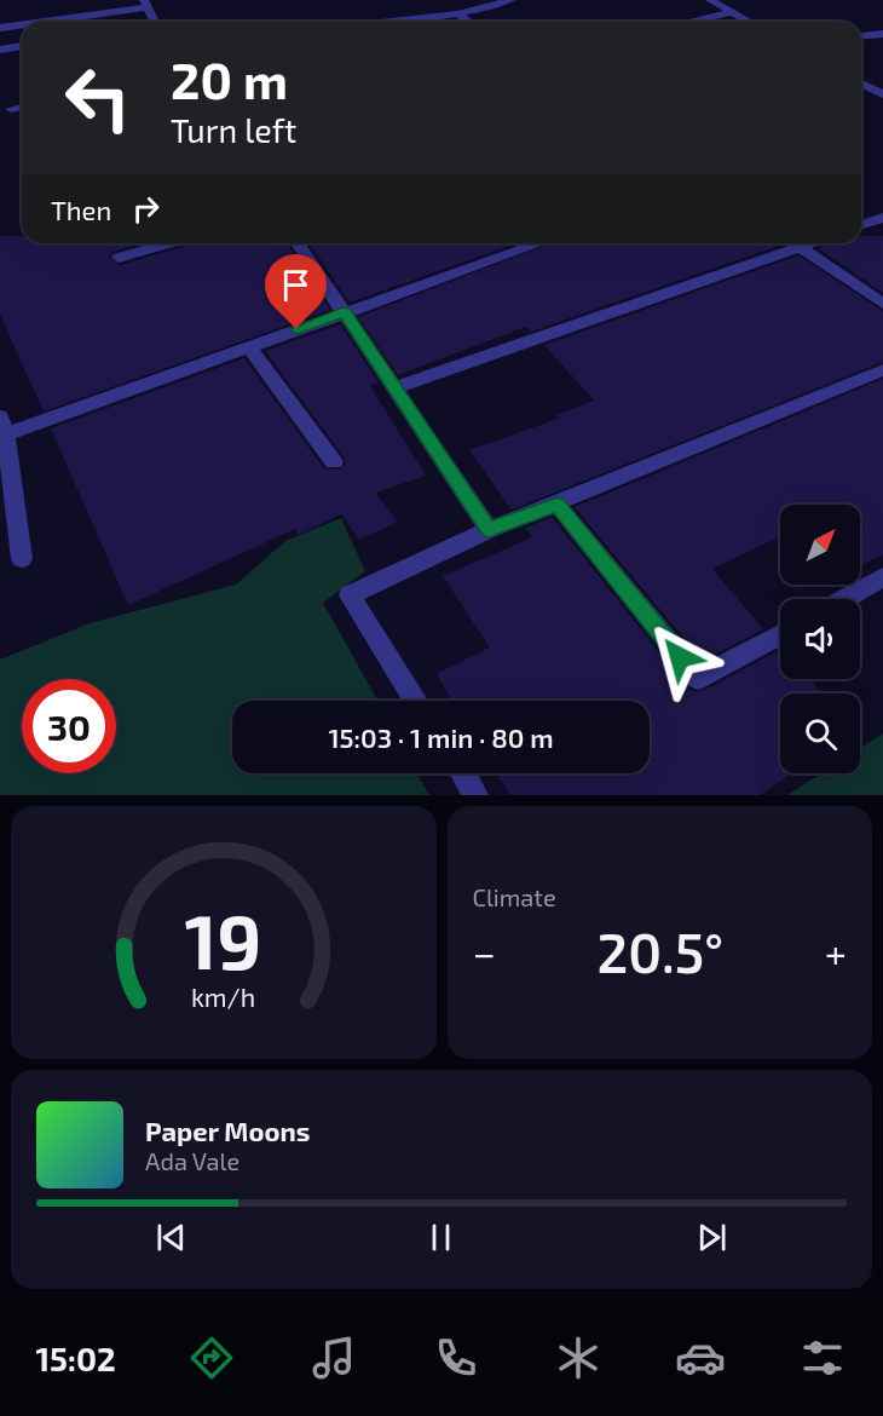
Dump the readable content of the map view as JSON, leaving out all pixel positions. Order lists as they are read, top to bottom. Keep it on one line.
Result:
{"north":"top right","page":{"turn":["20 m","Turn left"],"then":"Then","limit":"30","trip":"15:03 · 1 min · 80 m","tile":"Climate","heat":["−","20.5°","+"],"song":["Paper Moons","Ada Vale"],"tabs":"15:02","gauge":["19","km/h"]}}
